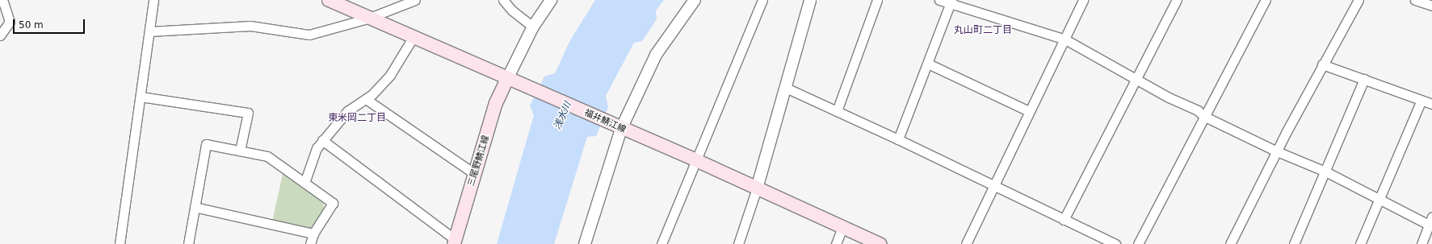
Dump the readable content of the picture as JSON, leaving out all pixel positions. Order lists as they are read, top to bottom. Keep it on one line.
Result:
{"streets":{"main road":["福井鯖江線","三尾野鯖江線"]},"crossings":[["福井鯖江線","三尾野鯖江線"]],"districts":["丸山町二丁目","東米岡二丁目"],"water":["浅水川"],"scale_bar":"50 m"}
